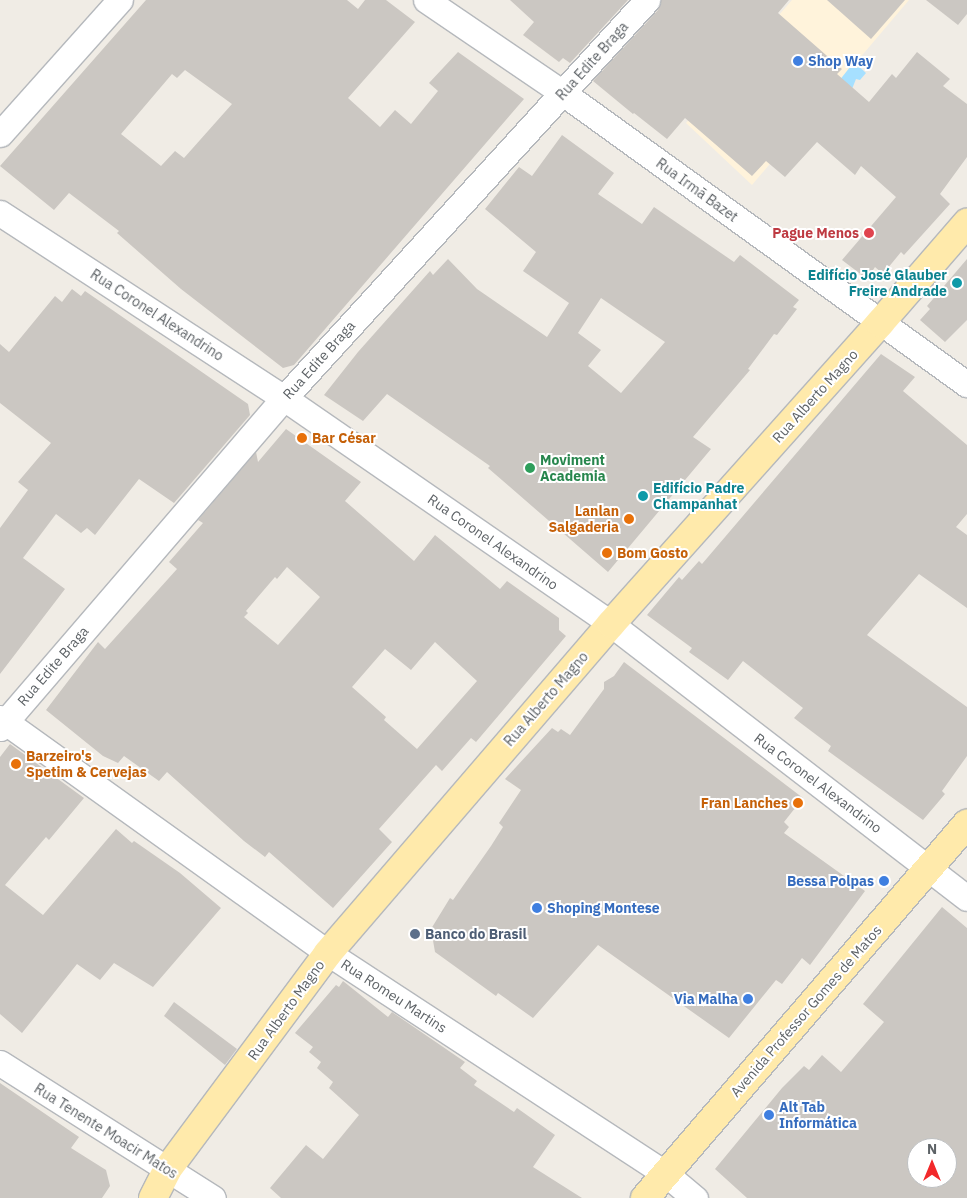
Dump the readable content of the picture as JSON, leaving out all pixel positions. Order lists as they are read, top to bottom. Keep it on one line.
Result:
{"streets":{"main road":["Rua Alberto Magno","Avenida Professor Gomes de Matos"],"street":["Rua Edite Braga","Rua Irmã Bazet","Rua Coronel Alexandrino","Rua Romeu Martins","Rua Tenente Moacir Matos"]},"crossings":[["Rua Edite Braga","Rua Irmã Bazet"],["Rua Edite Braga","Rua Coronel Alexandrino"],["Rua Edite Braga","Rua Romeu Martins"],["Rua Irmã Bazet","Rua Alberto Magno"],["Rua Coronel Alexandrino","Rua Alberto Magno"],["Rua Coronel Alexandrino","Avenida Professor Gomes de Matos"],["Rua Alberto Magno","Rua Romeu Martins"],["Rua Alberto Magno","Rua Tenente Moacir Matos"],["Rua Romeu Martins","Avenida Professor Gomes de Matos"]],"places":["Shop Way","Pague Menos","Edifício José Glauber Freire Andrade","Bar César","Moviment Academia","Edifício Padre Champanhat","Lanlan Salgaderia","Bom Gosto","Barzeiro's Spetim & Cervejas","Fran Lanches","Bessa Polpas","Shoping Montese","Banco do Brasil","Via Malha","Alt Tab Informática"],"north":"top"}
